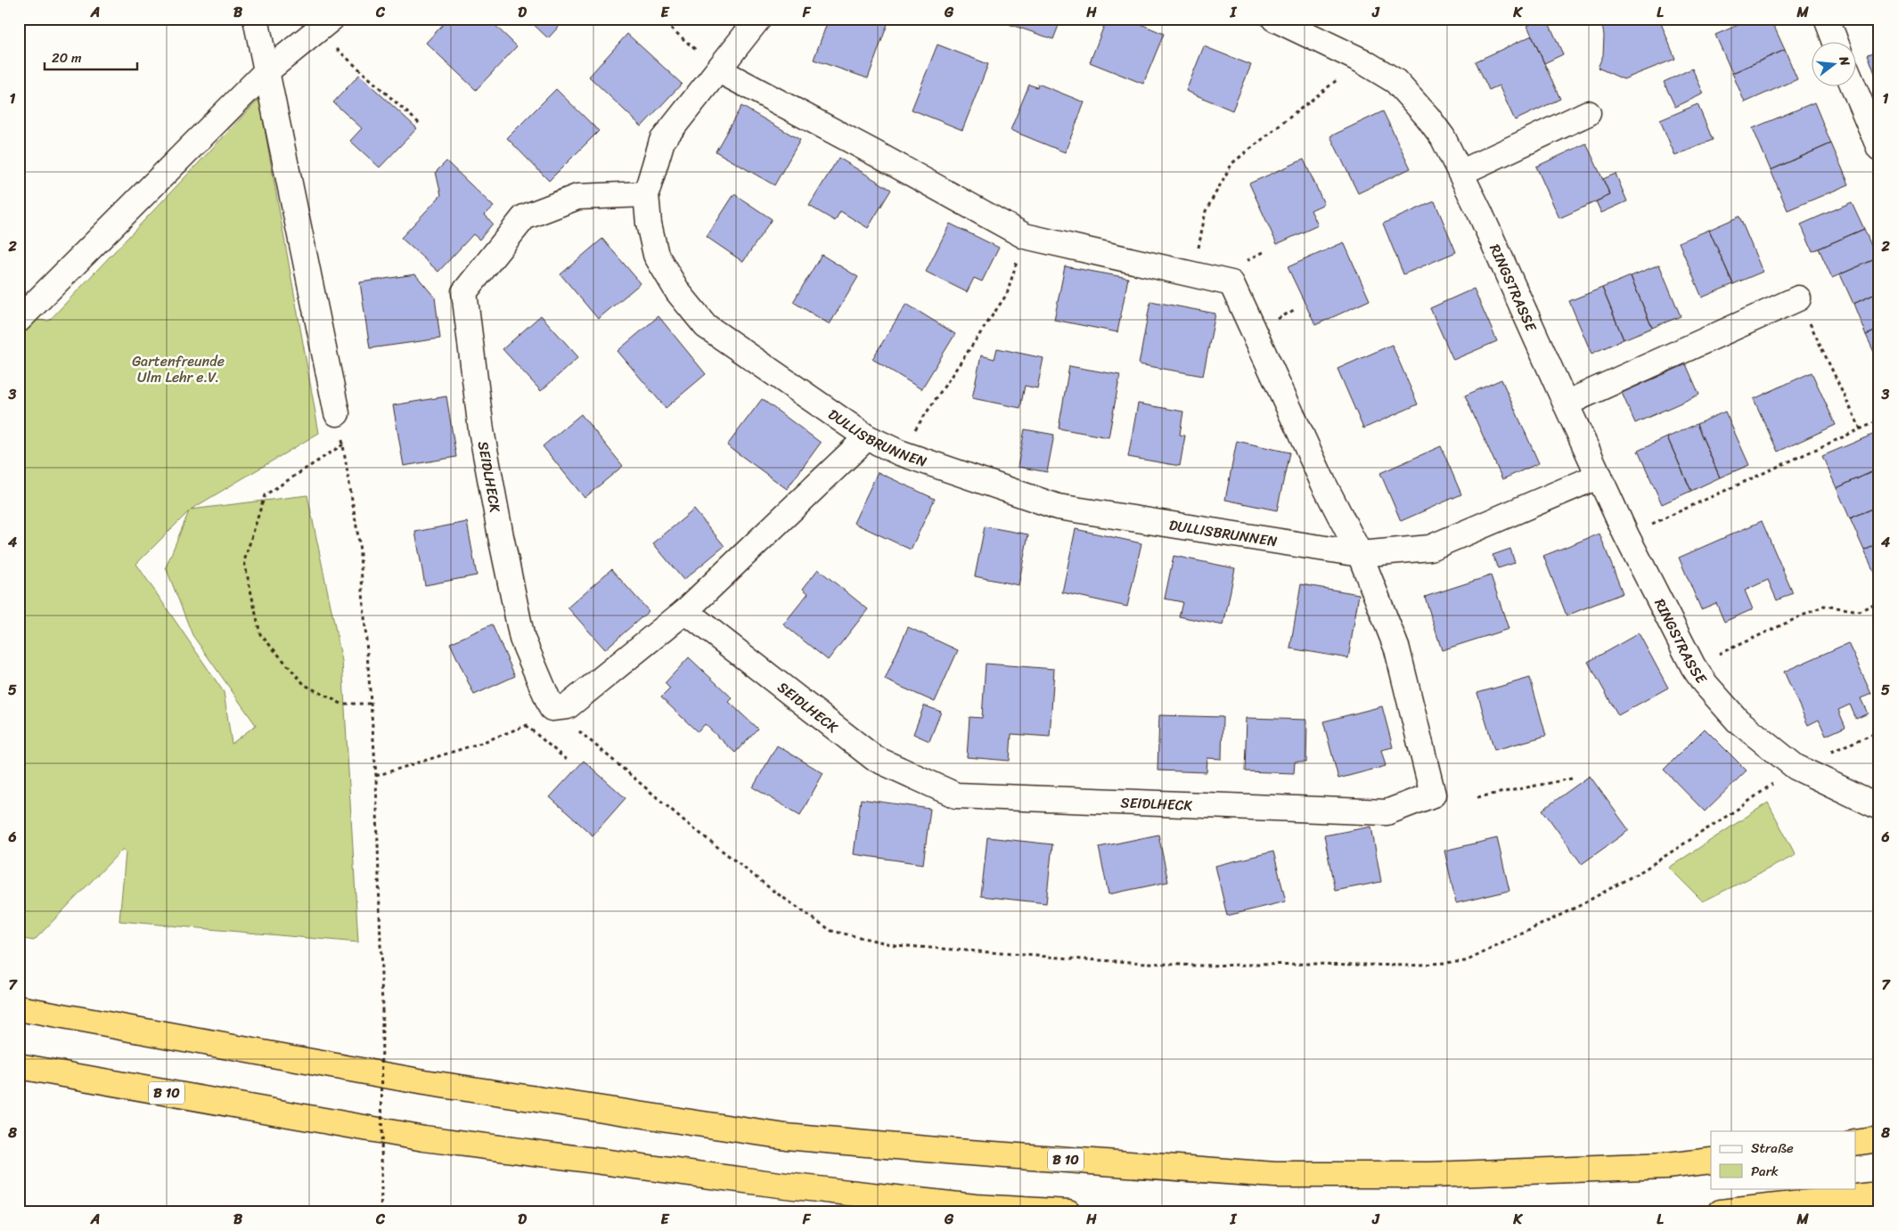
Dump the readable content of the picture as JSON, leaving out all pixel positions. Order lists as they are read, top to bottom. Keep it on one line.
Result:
{"streets":{"highway":["B 10"],"street":["RINGSTRASSE","DULLISBRUNNEN","SEIDLHECK"]},"crossings":[["RINGSTRASSE","DULLISBRUNNEN"],["DULLISBRUNNEN","SEIDLHECK"]],"parks":["Gartenfreunde Ulm Lehr e.V."],"legend":["Straße","Park"],"scale_bar":"20 m","north":"right","grid":{"columns":["A","B","C","D","E","F","G","H","I","J","K","L","M"],"rows":["1","2","3","4","5","6","7","8"]}}
